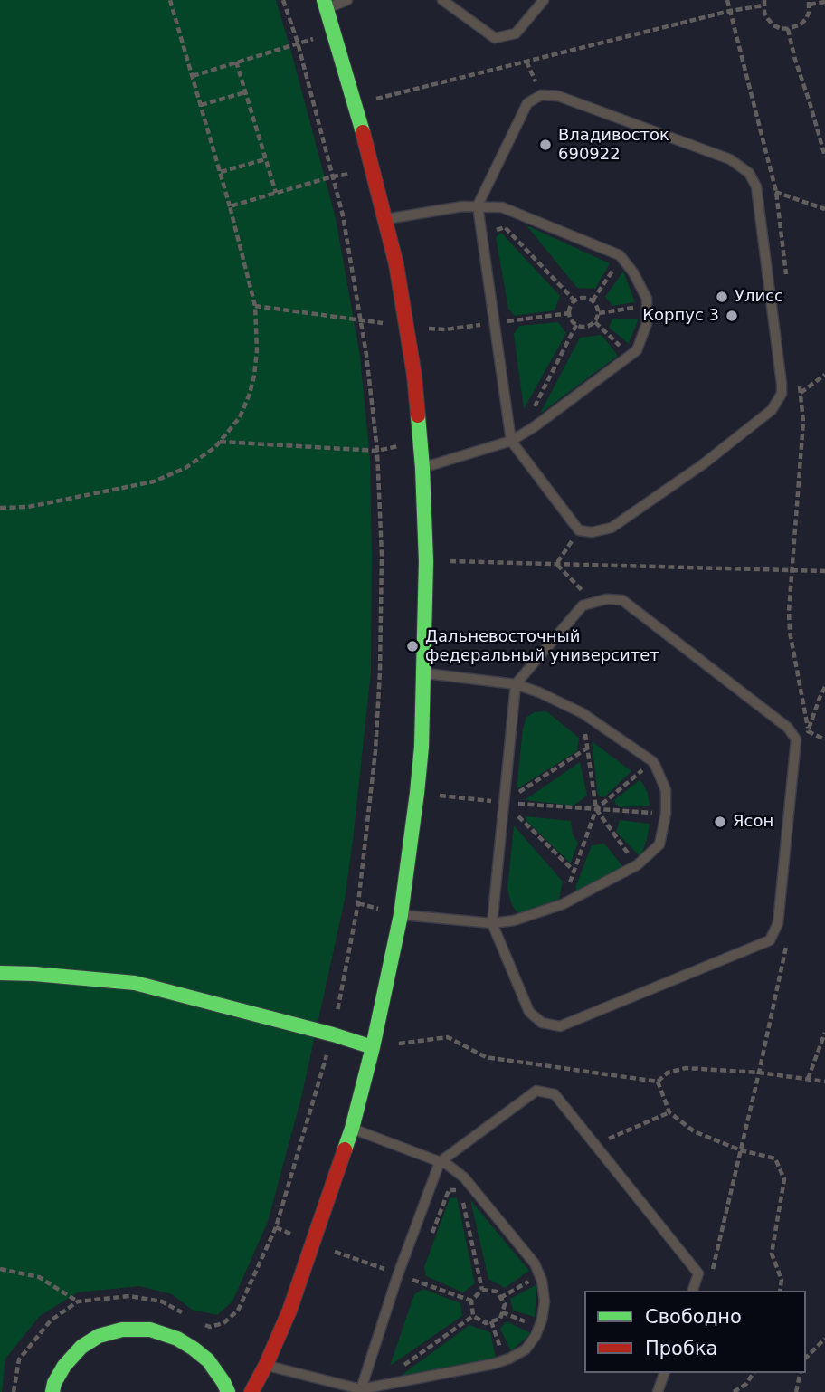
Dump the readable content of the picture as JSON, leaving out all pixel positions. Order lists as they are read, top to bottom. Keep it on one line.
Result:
{"places":["Владивосток 690922","Улисс","Корпус 3","Дальневосточный федеральный университет","Ясон"],"legend":["Свободно","Пробка"]}
